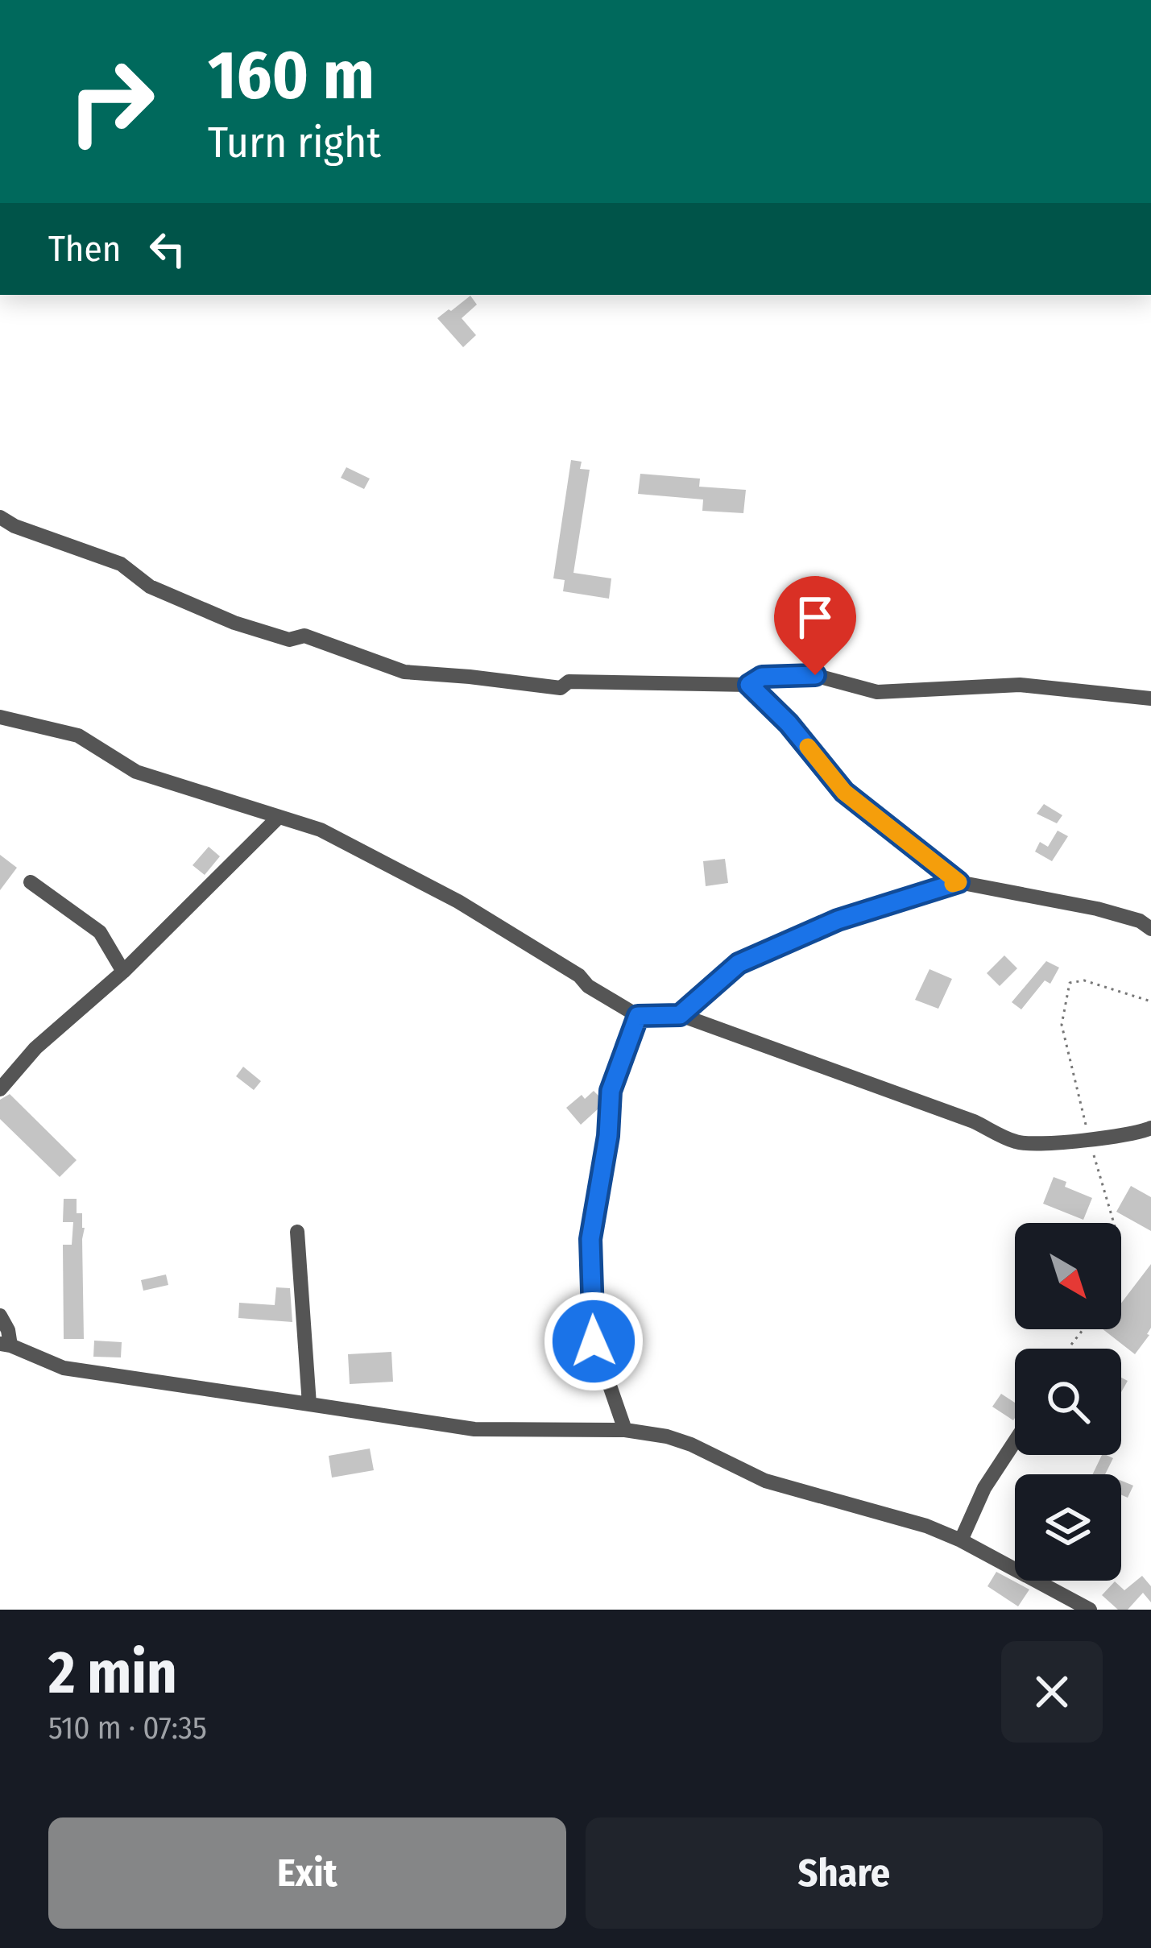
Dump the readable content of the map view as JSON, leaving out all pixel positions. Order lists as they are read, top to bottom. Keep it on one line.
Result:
{"north":"bottom right","page":{"turn":["160 m","Turn right"],"then":"Then","heading":["2 min","510 m · 07:35"],"buttons":["Exit","Share"]}}
